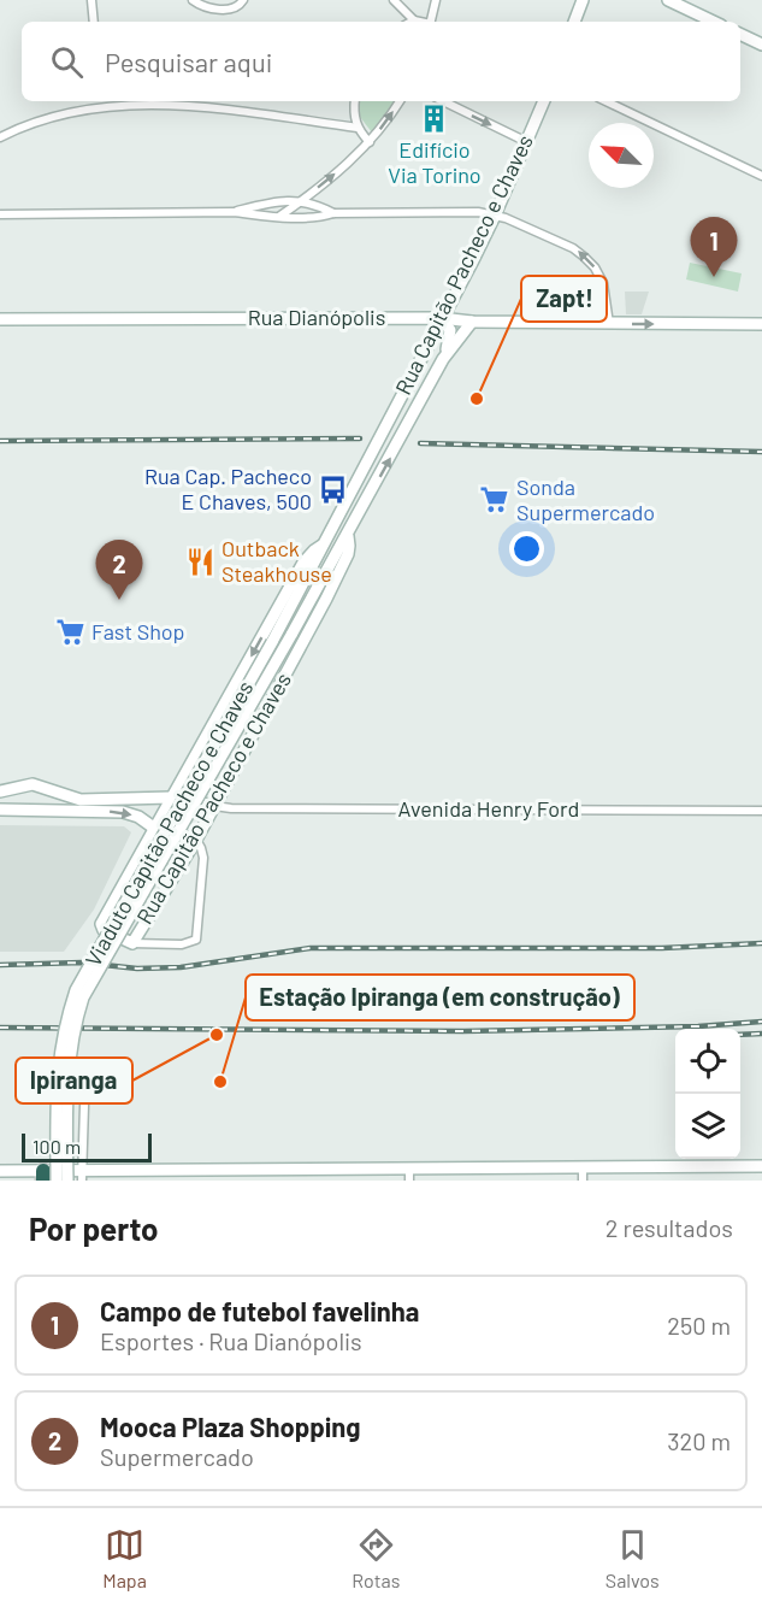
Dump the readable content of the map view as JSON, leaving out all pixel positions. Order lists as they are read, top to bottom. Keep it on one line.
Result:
{"streets":{"main road":["Rua Capitão Pacheco e Chaves","Rua Dianópolis","Viaduto Capitão Pacheco e Chaves"],"street":["Avenida Henry Ford"]},"crossings":[["Rua Capitão Pacheco e Chaves","Rua Dianópolis"],["Rua Capitão Pacheco e Chaves","Avenida Henry Ford"],["Rua Capitão Pacheco e Chaves","Viaduto Capitão Pacheco e Chaves"]],"places":{"building":["Edifício Via Torino"],"other":["Zapt!","Ipiranga","Estação Ipiranga (em construção)"],"bus stop":["Rua Cap. Pacheco E Chaves, 500"],"supermarket":["Sonda Supermercado","Fast Shop"],"restaurant":["Outback Steakhouse"]},"scale_bar":"100 m","north":"top left","page":{"search":"Pesquisar aqui","pins":["1","2"],"scale":"100 m","heading":["Por perto","2 resultados"],"list":[{"mark":"1","name":"Campo de futebol favelinha","note":"Esportes · Rua Dianópolis","value":"250 m"},{"mark":"2","name":"Mooca Plaza Shopping","note":"Supermercado","value":"320 m"}],"nav":["Mapa","Rotas","Salvos"]}}
